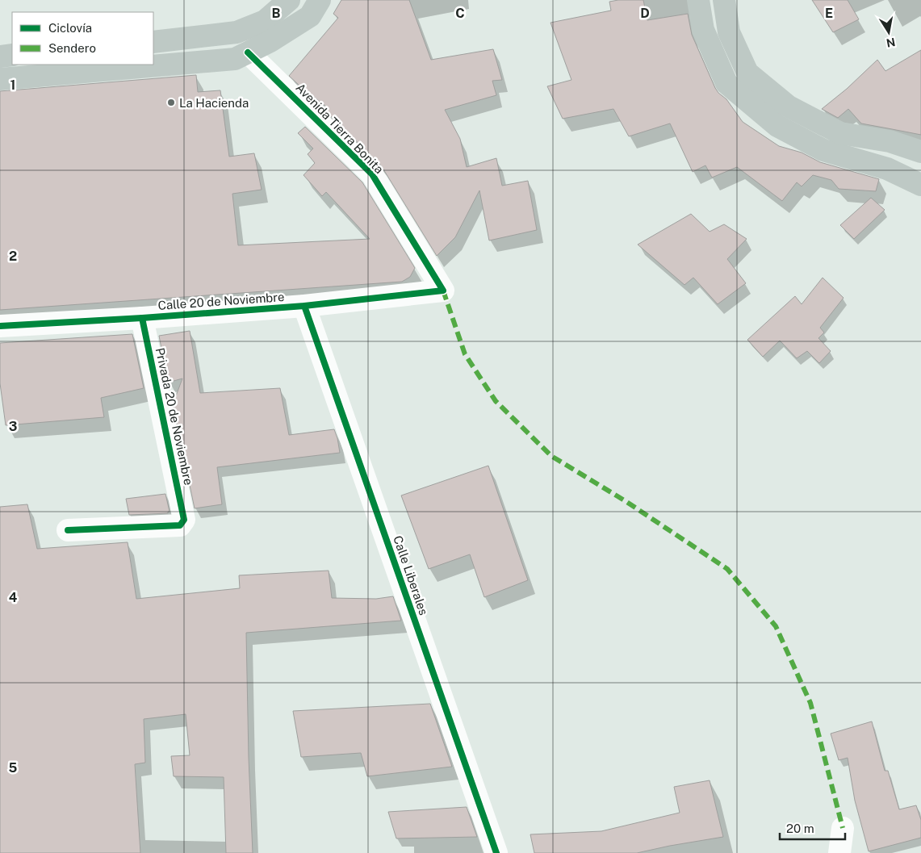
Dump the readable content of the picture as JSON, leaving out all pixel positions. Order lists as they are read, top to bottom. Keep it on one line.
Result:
{"streets":{"street":["Avenida Tierra Bonita","Calle 20 de Noviembre","Privada 20 de Noviembre","Calle Liberales"]},"crossings":[["Avenida Tierra Bonita","Calle 20 de Noviembre"],["Calle 20 de Noviembre","Privada 20 de Noviembre"],["Calle 20 de Noviembre","Calle Liberales"]],"places":["La Hacienda"],"legend":["Ciclovía","Sendero"],"scale_bar":"20 m","north":"bottom","grid":{"columns":["B","C","D","E"],"rows":["1","2","3","4","5"]}}
